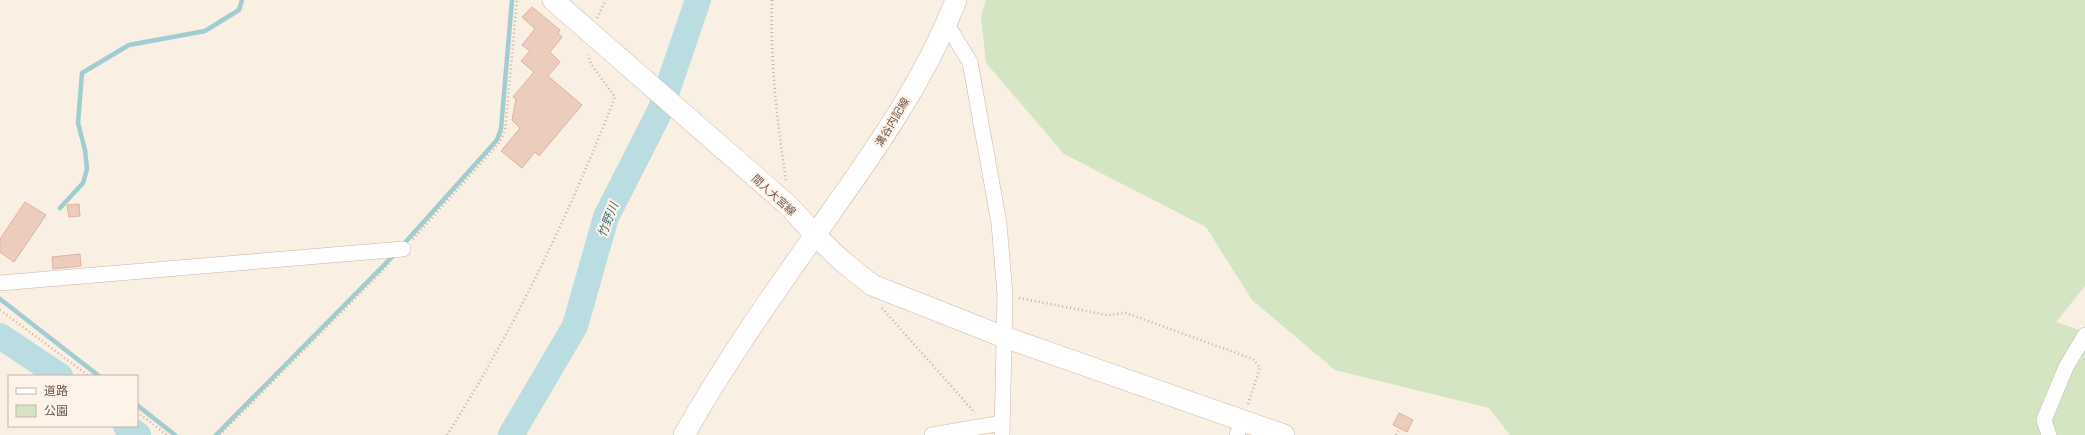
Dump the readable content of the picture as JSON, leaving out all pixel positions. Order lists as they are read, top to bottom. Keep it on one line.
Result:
{"streets":{"main road":["溝谷内記線","間人大宮線"]},"crossings":[["溝谷内記線","間人大宮線"]],"water":["竹野川"],"legend":["道路","公園"]}
